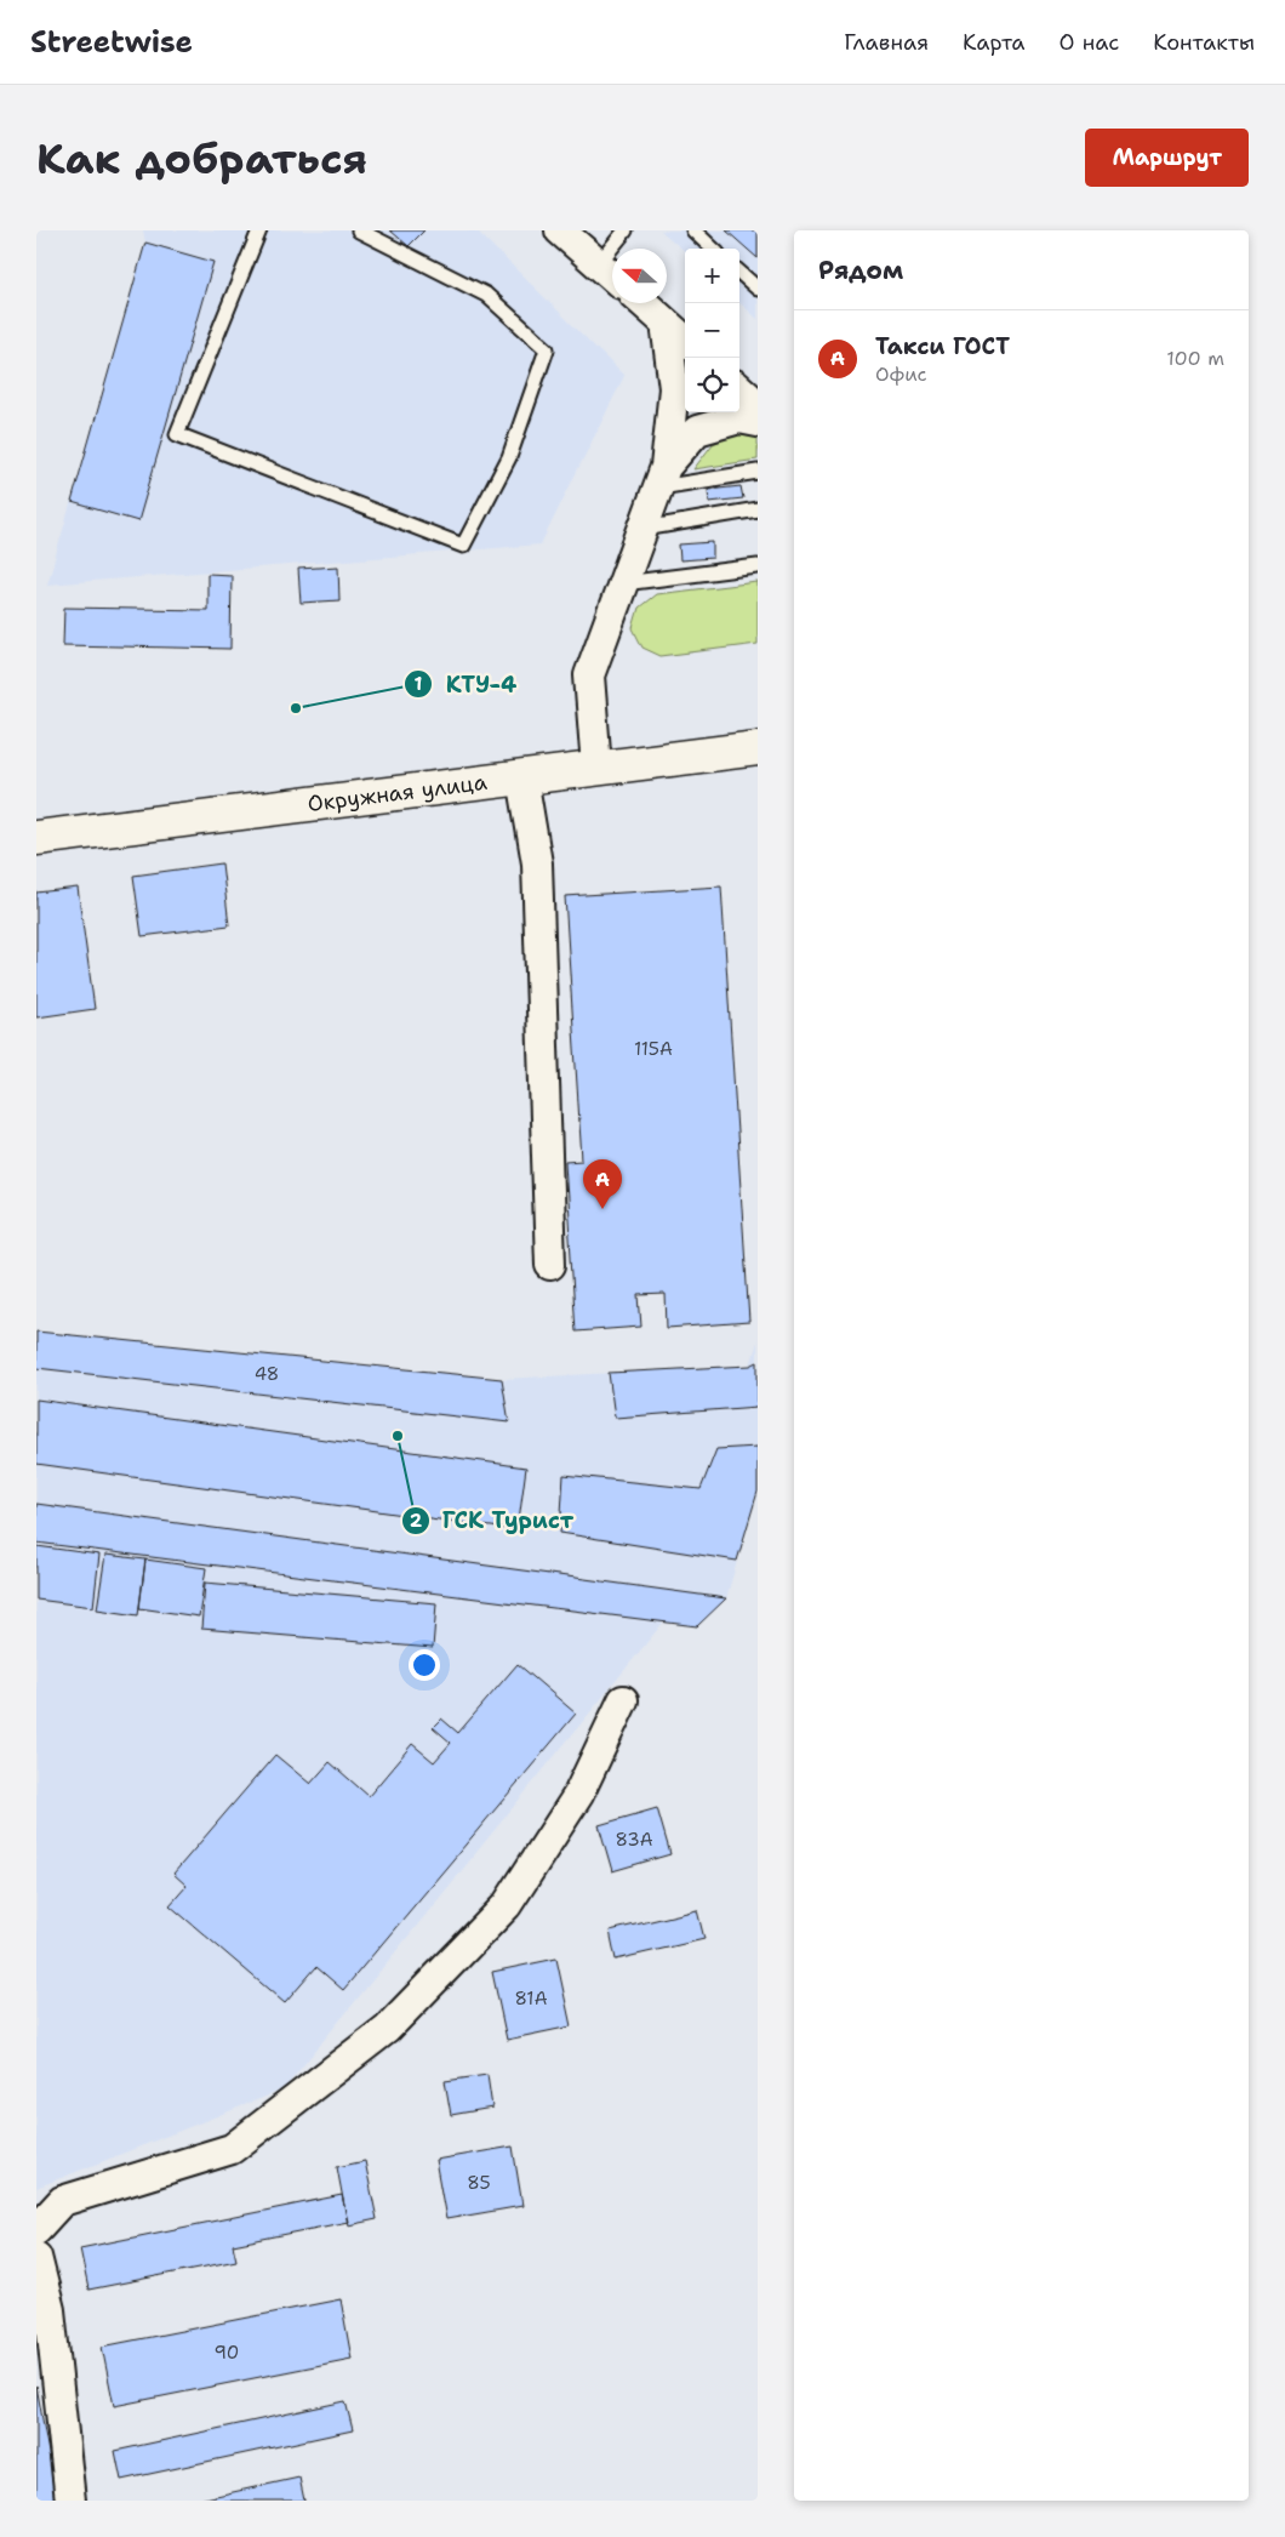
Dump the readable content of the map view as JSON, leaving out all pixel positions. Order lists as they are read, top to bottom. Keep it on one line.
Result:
{"streets":{"main road":["Окружная улица"]},"places":["КТУ-4","ГСК Турист"],"house_numbers":["115А","48","83А","81А","85","90"],"north":"left","page":{"header":"Streetwise","nav":["Главная","Карта","О нас","Контакты"],"buttons":"Маршрут","title":"Как добраться","heading":"Рядом","map_buttons":["+","−"],"list":[{"mark":"A","name":"Такси ГОСТ","note":"Офис","value":"100 m"}],"pins":"A"}}
